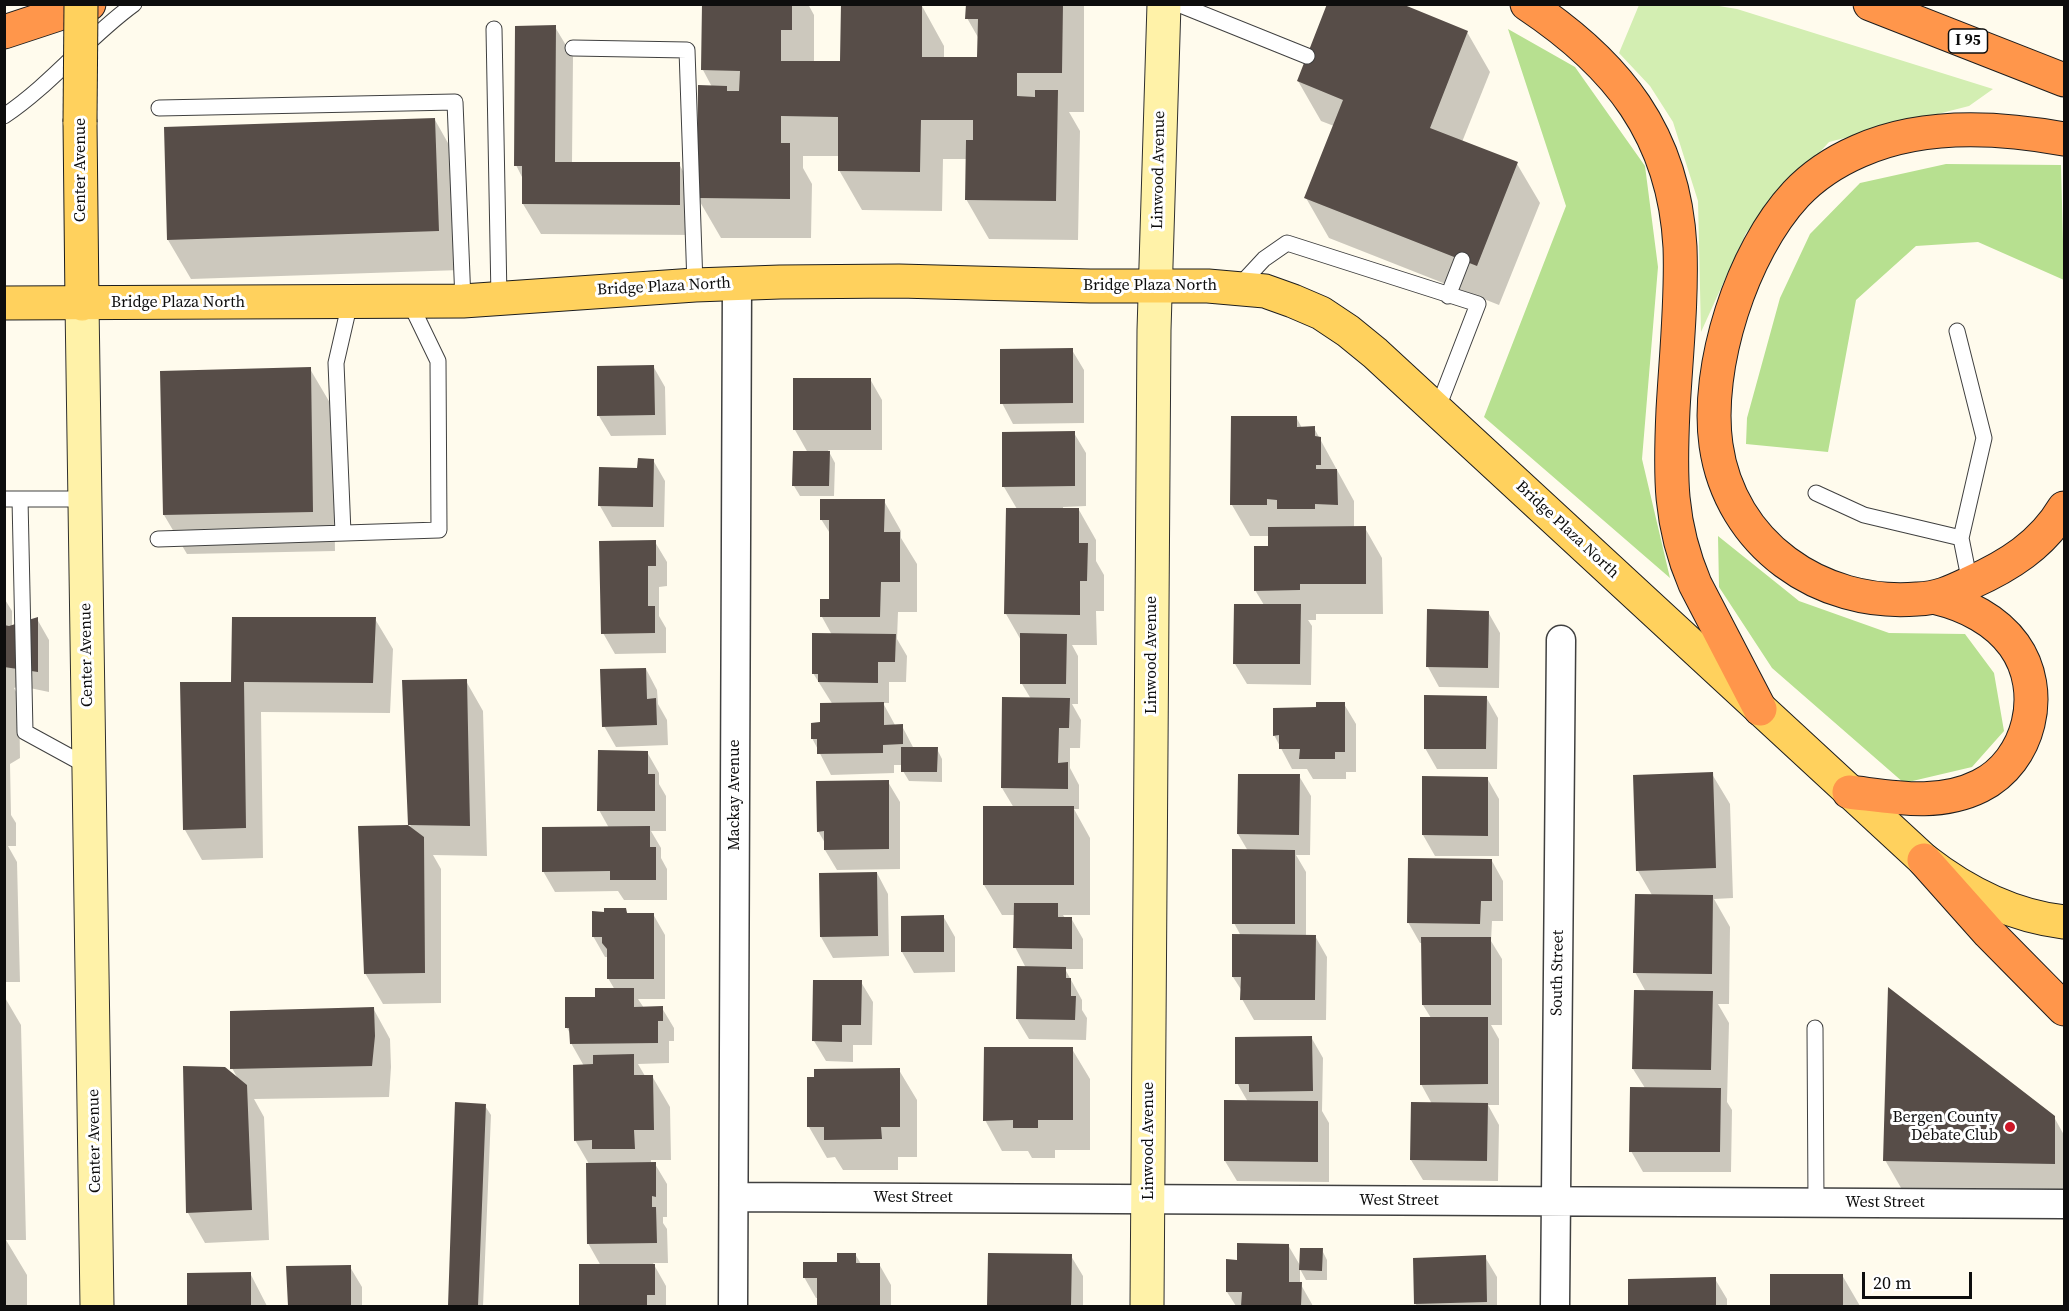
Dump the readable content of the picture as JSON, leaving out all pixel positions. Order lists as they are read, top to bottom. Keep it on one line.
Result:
{"streets":{"highway":["I 95"],"main road":["Center Avenue","Bridge Plaza North"],"street":["Linwood Avenue","Mackay Avenue","South Street","West Street"]},"crossings":[["Center Avenue","Bridge Plaza North"],["Linwood Avenue","Bridge Plaza North"],["Linwood Avenue","West Street"],["Bridge Plaza North","Mackay Avenue"],["Mackay Avenue","West Street"],["South Street","West Street"]],"places":["Bergen County Debate Club"],"scale_bar":"20 m"}
